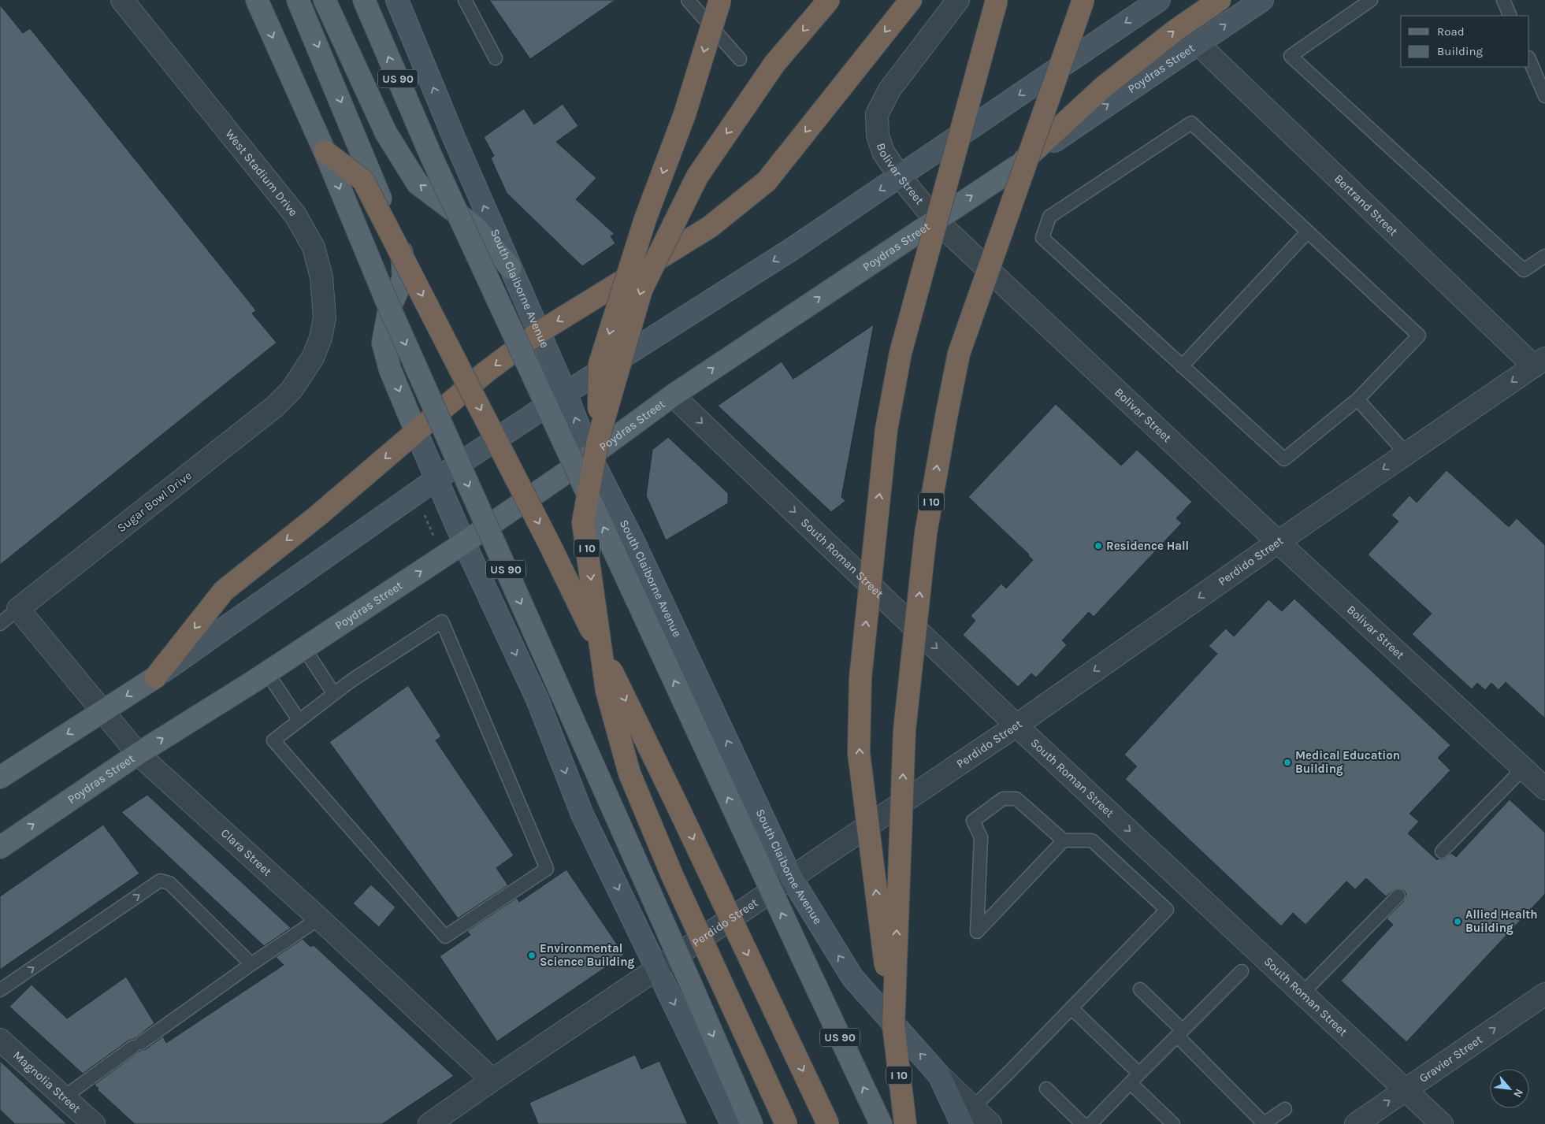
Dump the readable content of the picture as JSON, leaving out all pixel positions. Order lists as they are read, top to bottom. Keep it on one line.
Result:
{"streets":{"highway":["I 10"],"main road":["Poydras Street","US 90","South Claiborne Avenue"],"street":["Bolivar Street","West Stadium Drive","Bertrand Street","Sugar Bowl Drive","South Roman Street","Perdido Street","Clara Street","Gravier Street","Magnolia Street"]},"crossings":[["Poydras Street","Bolivar Street"],["Poydras Street","Bertrand Street"],["Poydras Street","South Claiborne Avenue"],["Poydras Street","I 10"],["Poydras Street","South Roman Street"],["Poydras Street","Clara Street"],["Bolivar Street","Perdido Street"],["West Stadium Drive","Sugar Bowl Drive"],["Bertrand Street","Perdido Street"],["South Claiborne Avenue","I 10"],["South Claiborne Avenue","Perdido Street"],["Sugar Bowl Drive","Clara Street"],["South Roman Street","Perdido Street"],["South Roman Street","Gravier Street"],["Perdido Street","Clara Street"]],"one_way":["Poydras Street","South Roman Street","Perdido Street","Gravier Street"],"places":["Residence Hall","Medical Education Building","Allied Health Building","Environmental Science Building"],"legend":["Road","Building"],"north":"bottom right"}
